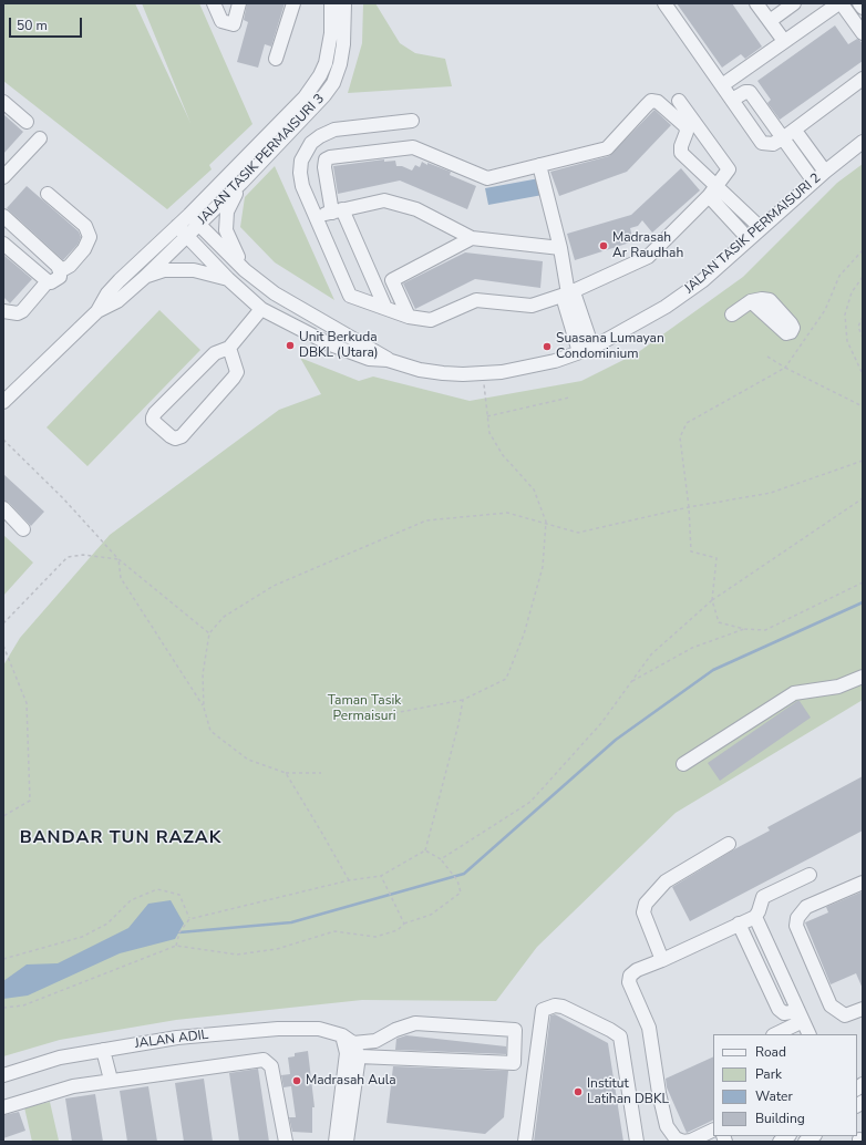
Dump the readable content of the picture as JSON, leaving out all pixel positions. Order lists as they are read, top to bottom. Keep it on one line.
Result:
{"streets":{"street":["JALAN TASIK PERMAISURI 3","JALAN TASIK PERMAISURI 2","JALAN ADIL"]},"crossings":[["JALAN TASIK PERMAISURI 3","JALAN TASIK PERMAISURI 2"]],"districts":["BANDAR TUN RAZAK"],"parks":["Taman Tasik Permaisuri"],"places":["Madrasah Ar Raudhah","Unit Berkuda DBKL (Utara)","Suasana Lumayan Condominium","Madrasah Aula","Institut Latihan DBKL"],"legend":["Road","Park","Water","Building"],"scale_bar":"50 m"}
